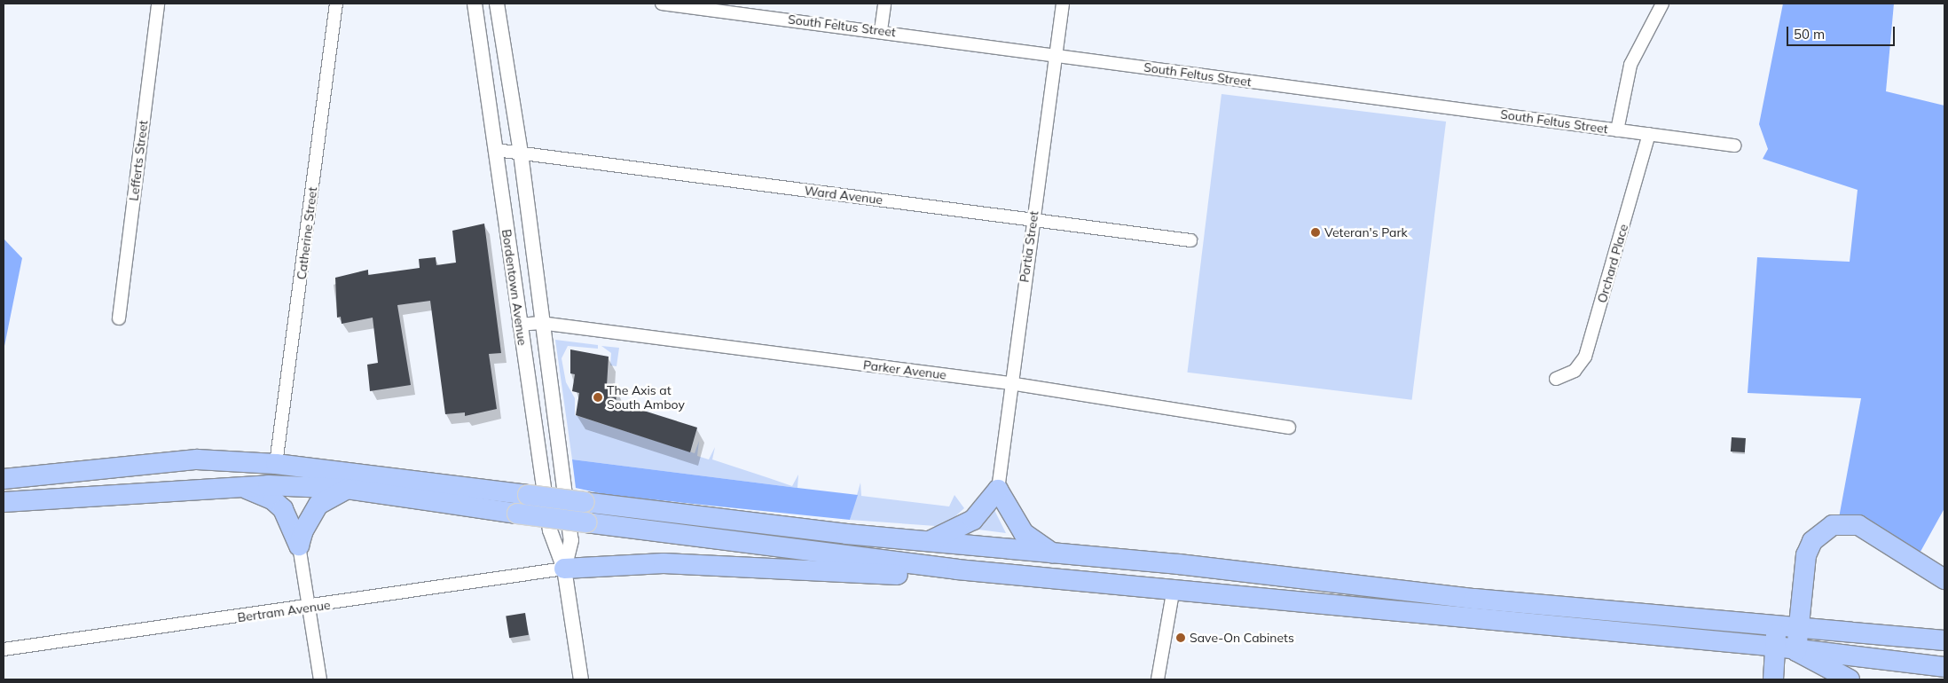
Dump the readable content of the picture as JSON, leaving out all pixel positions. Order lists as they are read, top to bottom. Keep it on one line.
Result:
{"streets":{"street":["South Feltus Street","Lefferts Street","Ward Avenue","Catherine Street","Portia Street","Orchard Place","Bordentown Avenue","Parker Avenue","Bertram Avenue"]},"crossings":[["South Feltus Street","Portia Street"],["South Feltus Street","Orchard Place"],["Ward Avenue","Portia Street"],["Ward Avenue","Bordentown Avenue"],["Portia Street","Parker Avenue"],["Bordentown Avenue","Parker Avenue"],["Bordentown Avenue","Bertram Avenue"]],"places":["Veteran's Park","The Axis at South Amboy","Save-On Cabinets"],"scale_bar":"50 m"}
